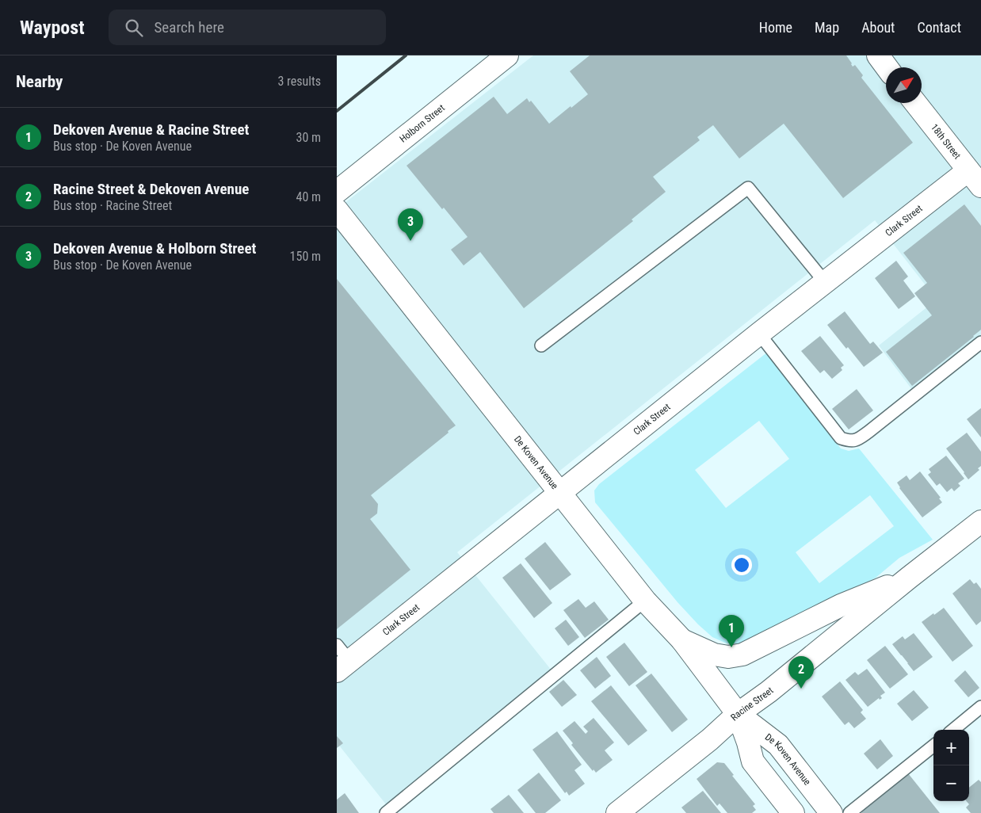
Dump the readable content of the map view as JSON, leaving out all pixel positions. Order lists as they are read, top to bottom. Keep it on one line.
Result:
{"streets":{"street":["Holborn Street","18th Street","Clark Street","De Koven Avenue","Racine Street"]},"crossings":[["18th Street","Clark Street"],["Clark Street","De Koven Avenue"],["De Koven Avenue","Racine Street"]],"north":"top right","page":{"header":"Waypost","search":"Search here","nav":["Home","Map","About","Contact"],"heading":["Nearby","3 results"],"list":[{"mark":"1","name":"Dekoven Avenue & Racine Street","note":"Bus stop · De Koven Avenue","value":"30 m"},{"mark":"2","name":"Racine Street & Dekoven Avenue","note":"Bus stop · Racine Street","value":"40 m"},{"mark":"3","name":"Dekoven Avenue & Holborn Street","note":"Bus stop · De Koven Avenue","value":"150 m"}],"pins":["3","1","2"],"map_buttons":["+","−"]}}
